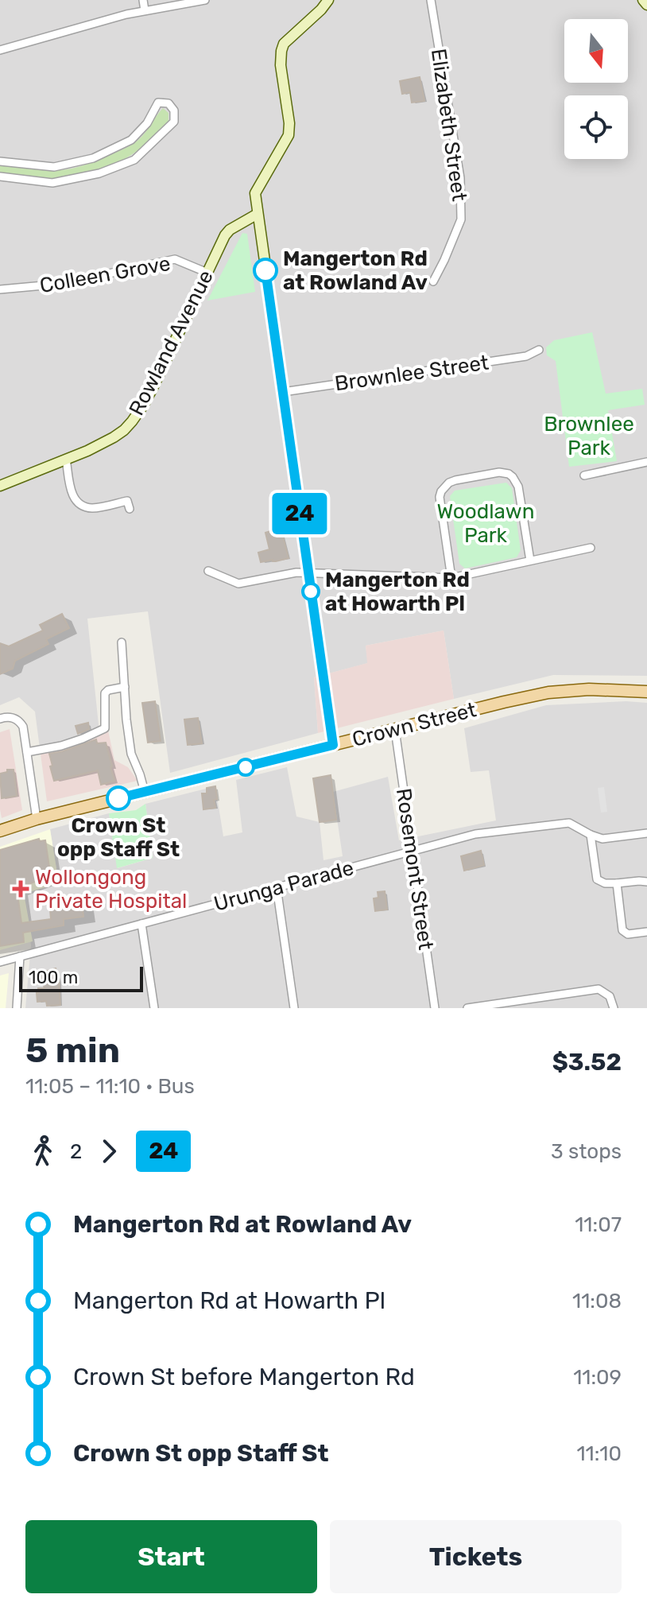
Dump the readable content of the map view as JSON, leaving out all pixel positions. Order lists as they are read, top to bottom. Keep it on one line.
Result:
{"streets":{"main road":["Crown Street"],"street":["Elizabeth Street","Colleen Grove","Rowland Avenue","Brownlee Street","Rosemont Street","Urunga Parade"]},"crossings":[["Colleen Grove","Rowland Avenue"],["Crown Street","Rosemont Street"],["Rosemont Street","Urunga Parade"]],"parks":["Brownlee Park","Woodlawn Park"],"places":{"other":["Mangerton Rd at Rowland Av","Mangerton Rd at Howarth Pl","Crown St opp Staff St"],"health":["Wollongong Private Hospital"]},"lines":["bus line 24"],"scale_bar":"100 m","north":"bottom","page":{"on_map":"24","scale":"100 m","heading":["5 min","11:05 – 11:10 · Bus","$3.52"],"legs":["2","24","3 stops"],"list":[{"name":"Mangerton Rd at Rowland Av","value":"11:07"},{"name":"Mangerton Rd at Howarth Pl","value":"11:08"},{"name":"Crown St before Mangerton Rd","value":"11:09"},{"name":"Crown St opp Staff St","value":"11:10"}],"buttons":["Start","Tickets"]}}
